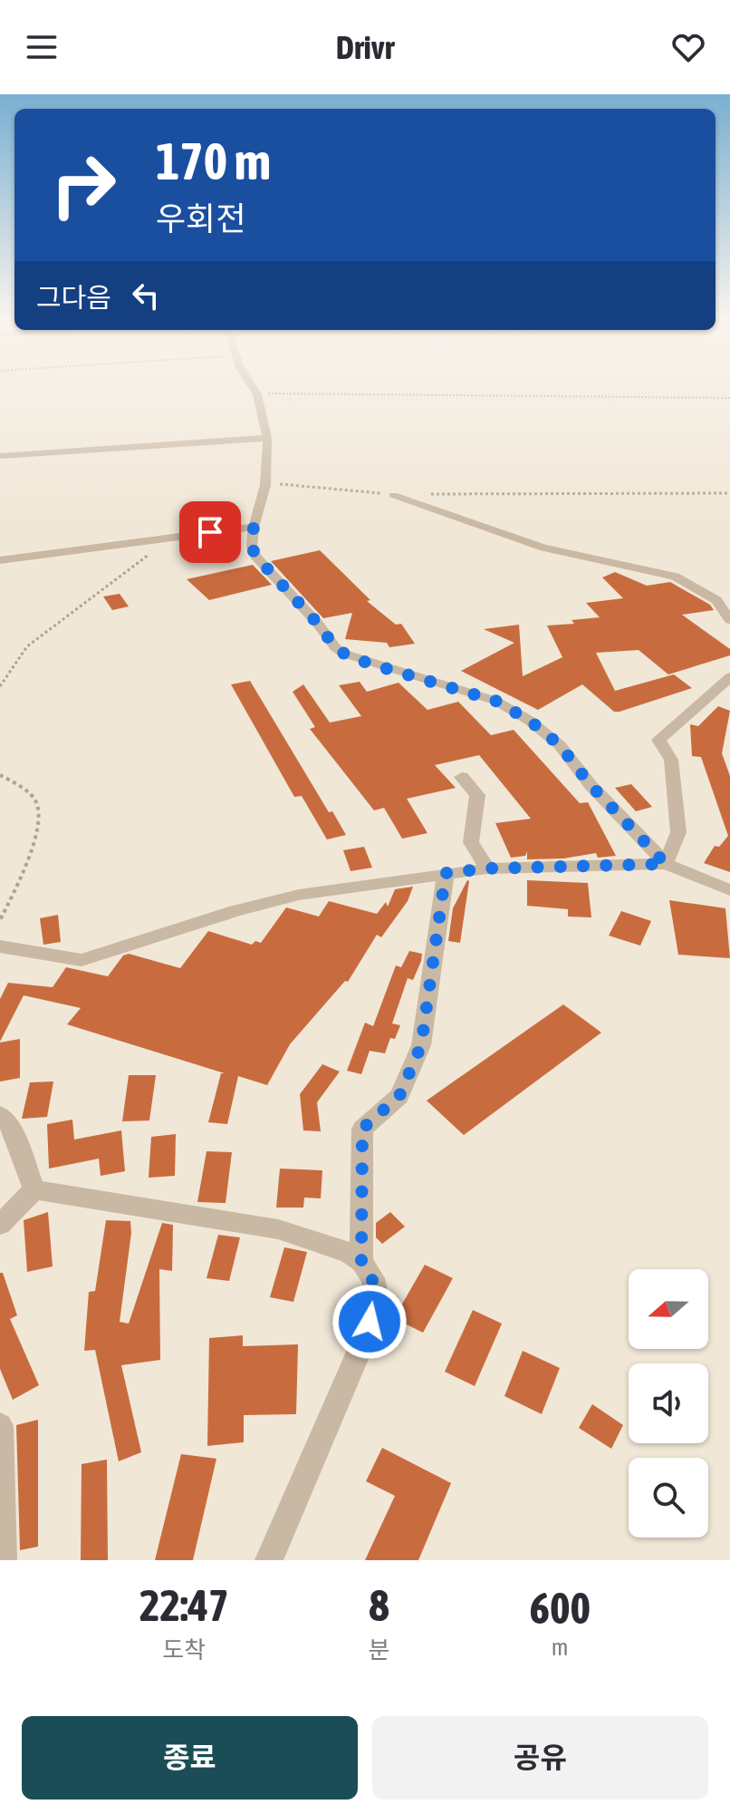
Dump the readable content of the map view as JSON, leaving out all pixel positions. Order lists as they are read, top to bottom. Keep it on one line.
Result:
{"north":"left","page":{"header":"Drivr","turn":["170 m","우회전"],"then":"그다음","eta":["22:47","도착","8","분","600","m"],"buttons":["종료","공유"]}}
